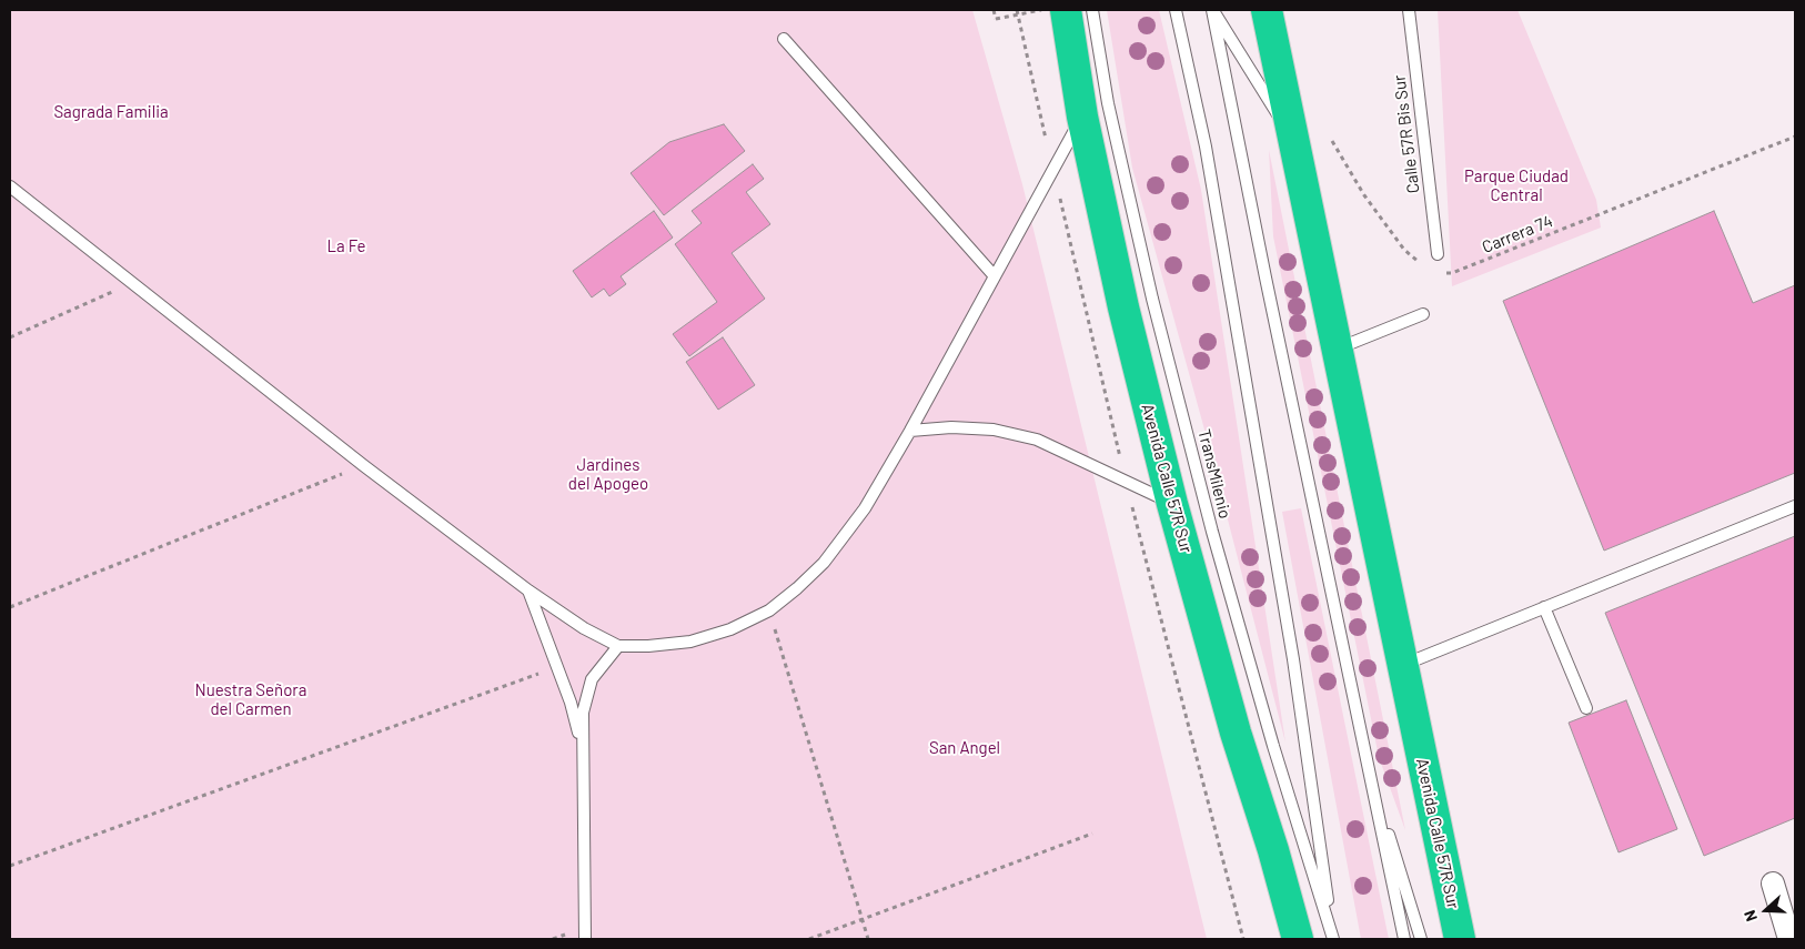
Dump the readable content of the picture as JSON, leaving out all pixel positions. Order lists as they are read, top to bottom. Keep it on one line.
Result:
{"streets":{"highway":["Avenida Calle 57R Sur"],"lane":["Calle 57R Bis Sur","TransMilenio"],"path":["Carrera 74"]},"parks":["Sagrada Familia","Parque Ciudad Central","La Fe","Jardines del Apogeo","Nuestra Señora del Carmen","San Angel"],"north":"left"}
